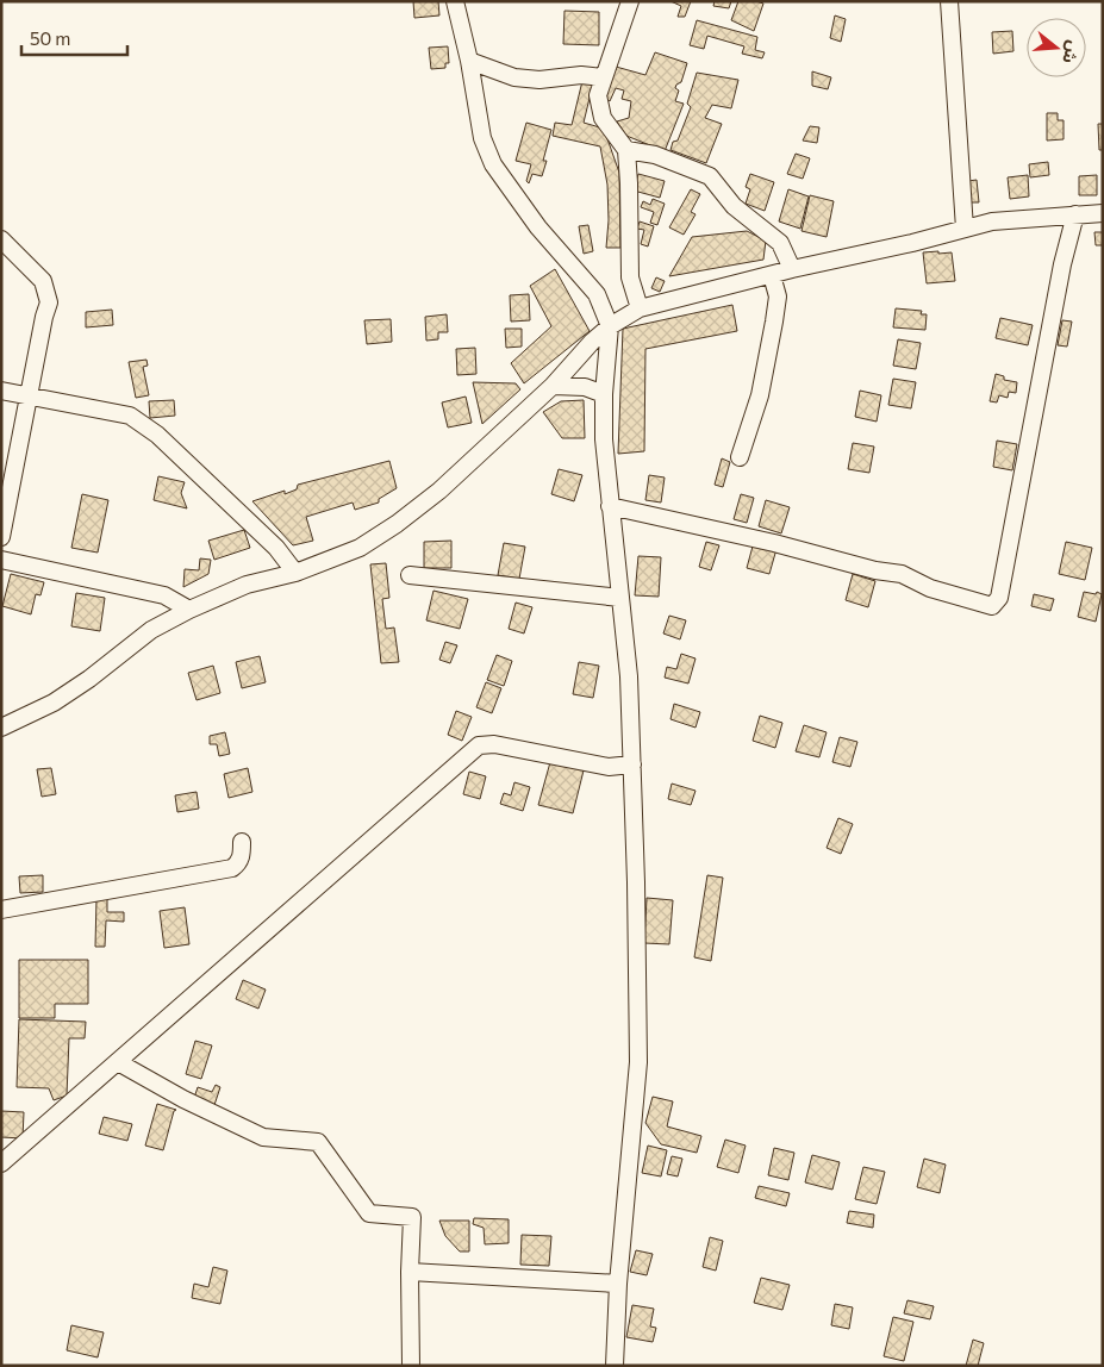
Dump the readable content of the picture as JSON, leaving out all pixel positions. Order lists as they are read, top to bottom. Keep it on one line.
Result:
{"scale_bar":"50 m","north":"right"}
